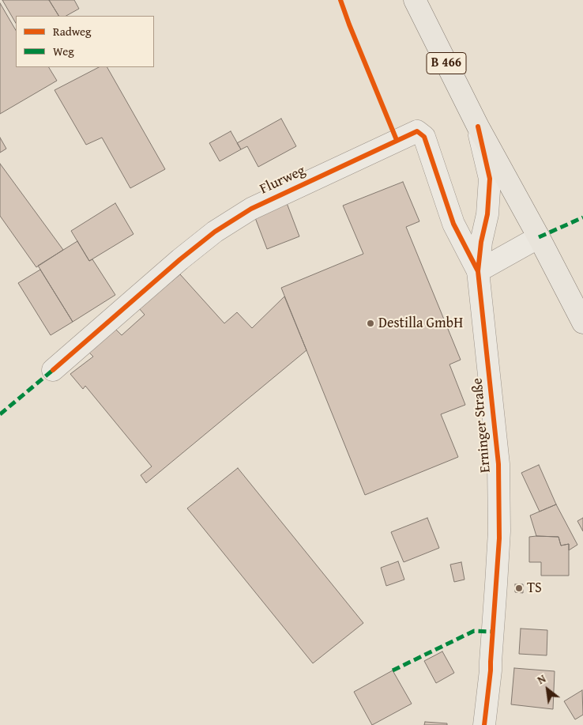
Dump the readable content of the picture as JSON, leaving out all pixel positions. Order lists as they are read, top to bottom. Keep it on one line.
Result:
{"streets":{"main road":["B 466"],"street":["Flurweg","Erninger Straße"]},"crossings":[["B 466","Erninger Straße"],["Flurweg","Erninger Straße"]],"places":["Destilla GmbH","TS"],"legend":["Radweg","Weg"],"north":"top left"}
